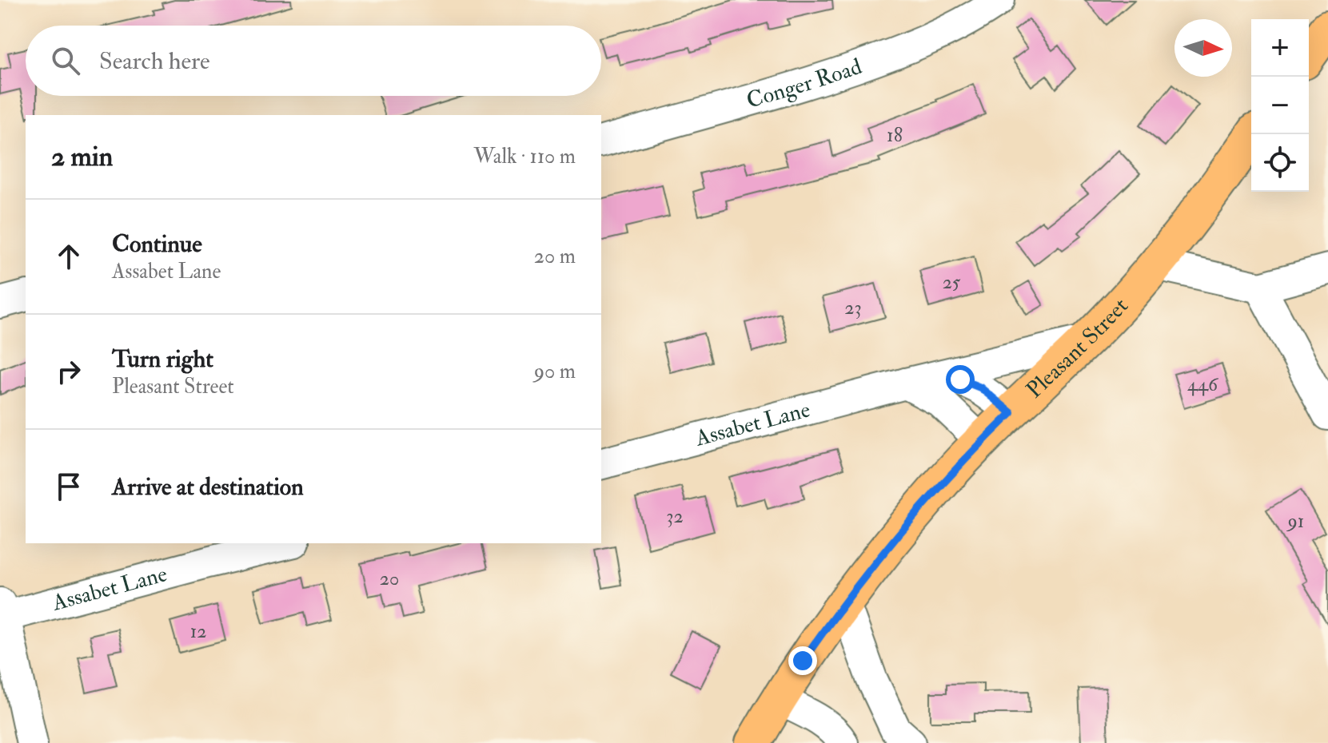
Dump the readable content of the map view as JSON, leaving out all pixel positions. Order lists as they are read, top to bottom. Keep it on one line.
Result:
{"streets":{"main road":["Pleasant Street"],"street":["Conger Road","Assabet Lane"]},"crossings":[["Pleasant Street","Assabet Lane"]],"house_numbers":["18","25","23","446","32","91","20","12"],"north":"right","page":{"map_buttons":["+","−"],"search":"Search here","heading":["2 min","Walk · 110 m"],"list":[["Continue","Assabet Lane","20 m"],["Turn right","Pleasant Street","90 m"],"Arrive at destination"]}}
